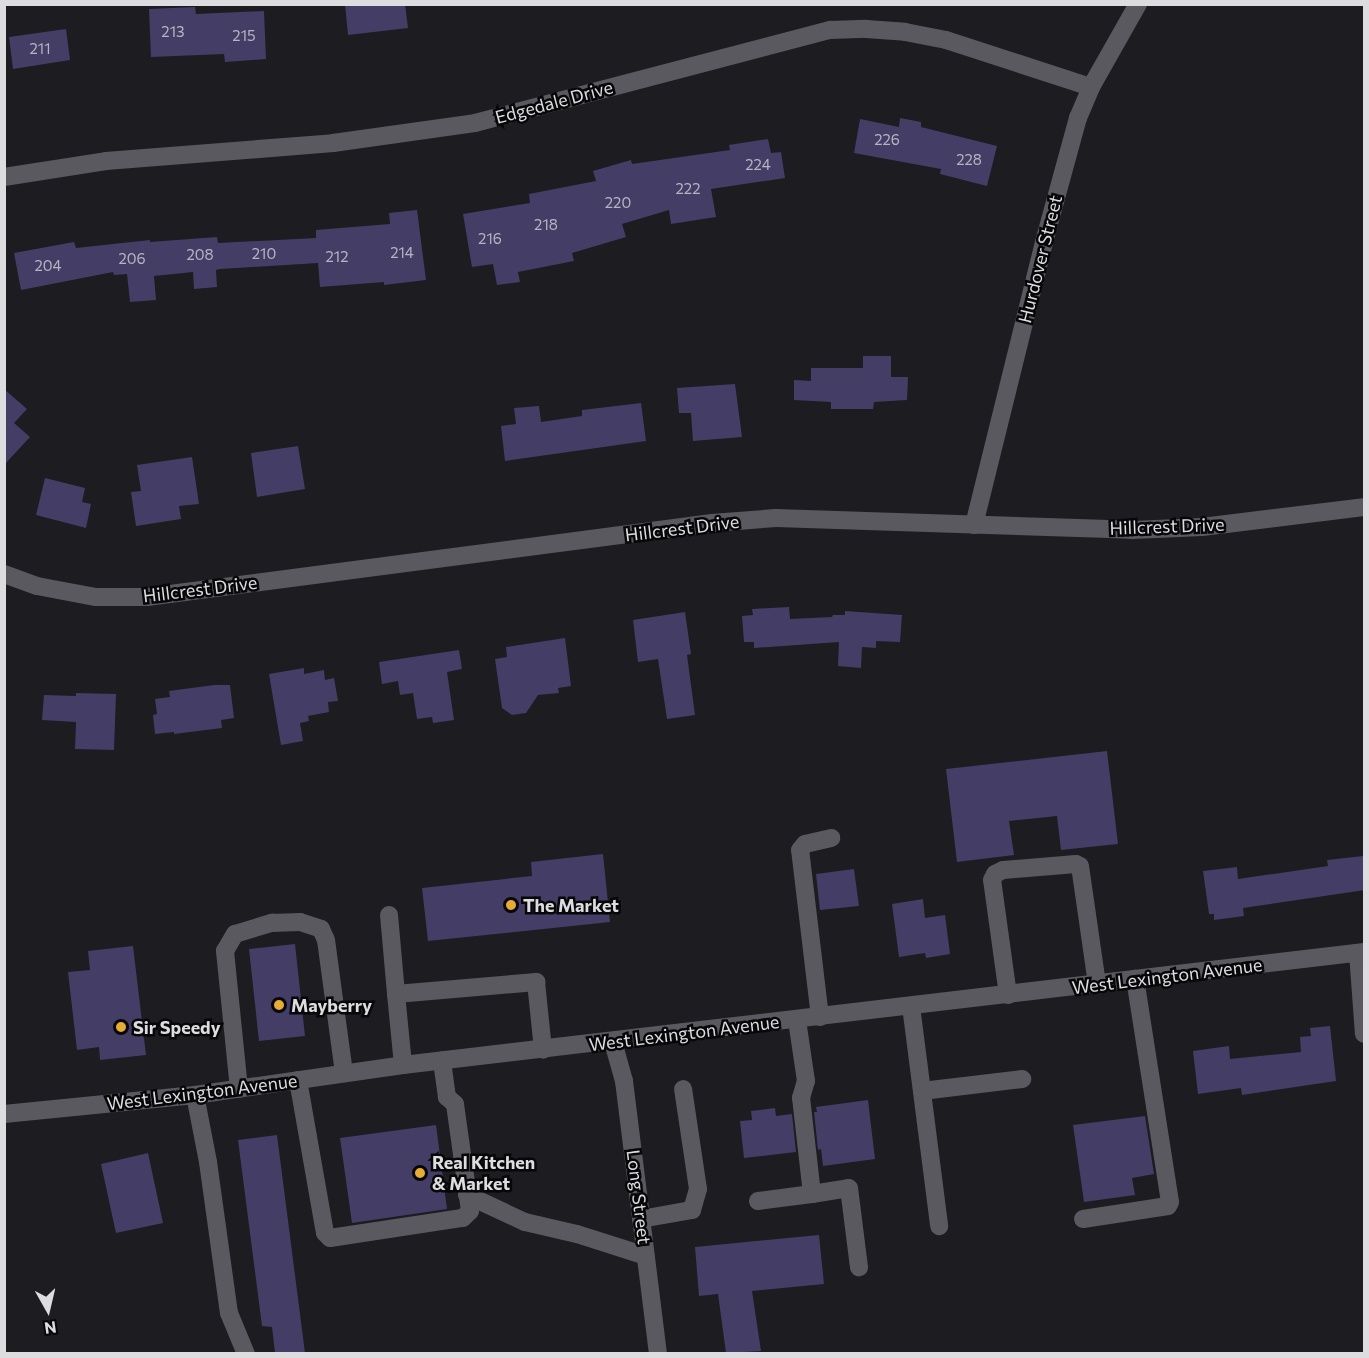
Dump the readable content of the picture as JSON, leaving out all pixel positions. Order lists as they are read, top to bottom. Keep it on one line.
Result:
{"streets":{"street":["Edgedale Drive","Hurdover Street","Hillcrest Drive","West Lexington Avenue","Long Street"]},"crossings":[["Edgedale Drive","Hurdover Street"],["Hurdover Street","Hillcrest Drive"],["West Lexington Avenue","Long Street"]],"places":["The Market","Mayberry","Sir Speedy","Real Kitchen & Market"],"house_numbers":["213","215","211","226","228","224","222","220","218","216","214","210","208","212","206","204"],"north":"bottom"}
